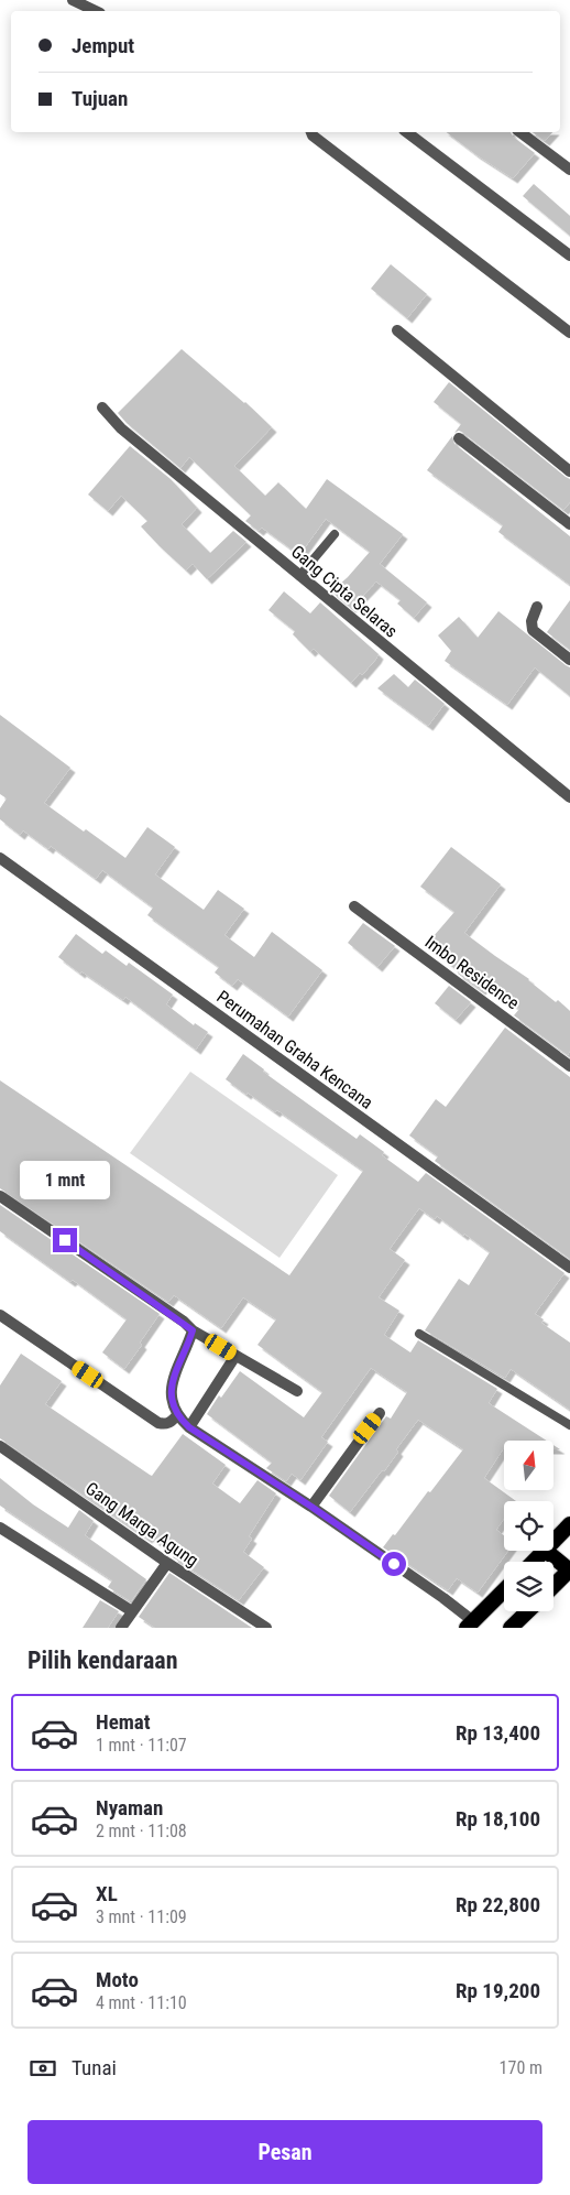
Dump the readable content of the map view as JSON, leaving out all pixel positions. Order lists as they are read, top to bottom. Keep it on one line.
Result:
{"streets":{"street":["Gang Cipta Selaras","Imbo Residence","Perumahan Graha Kencana","Gang Marga Agung"]},"north":"top","page":{"banner":["Jemput","Tujuan"],"bubble":"1 mnt","heading":"Pilih kendaraan","list":[{"name":"Hemat","note":"1 mnt · 11:07","value":"Rp 13,400"},{"name":"Nyaman","note":"2 mnt · 11:08","value":"Rp 18,100"},{"name":"XL","note":"3 mnt · 11:09","value":"Rp 22,800"},{"name":"Moto","note":"4 mnt · 11:10","value":"Rp 19,200"}],"pay":["Tunai","170 m"],"buttons":"Pesan"}}
